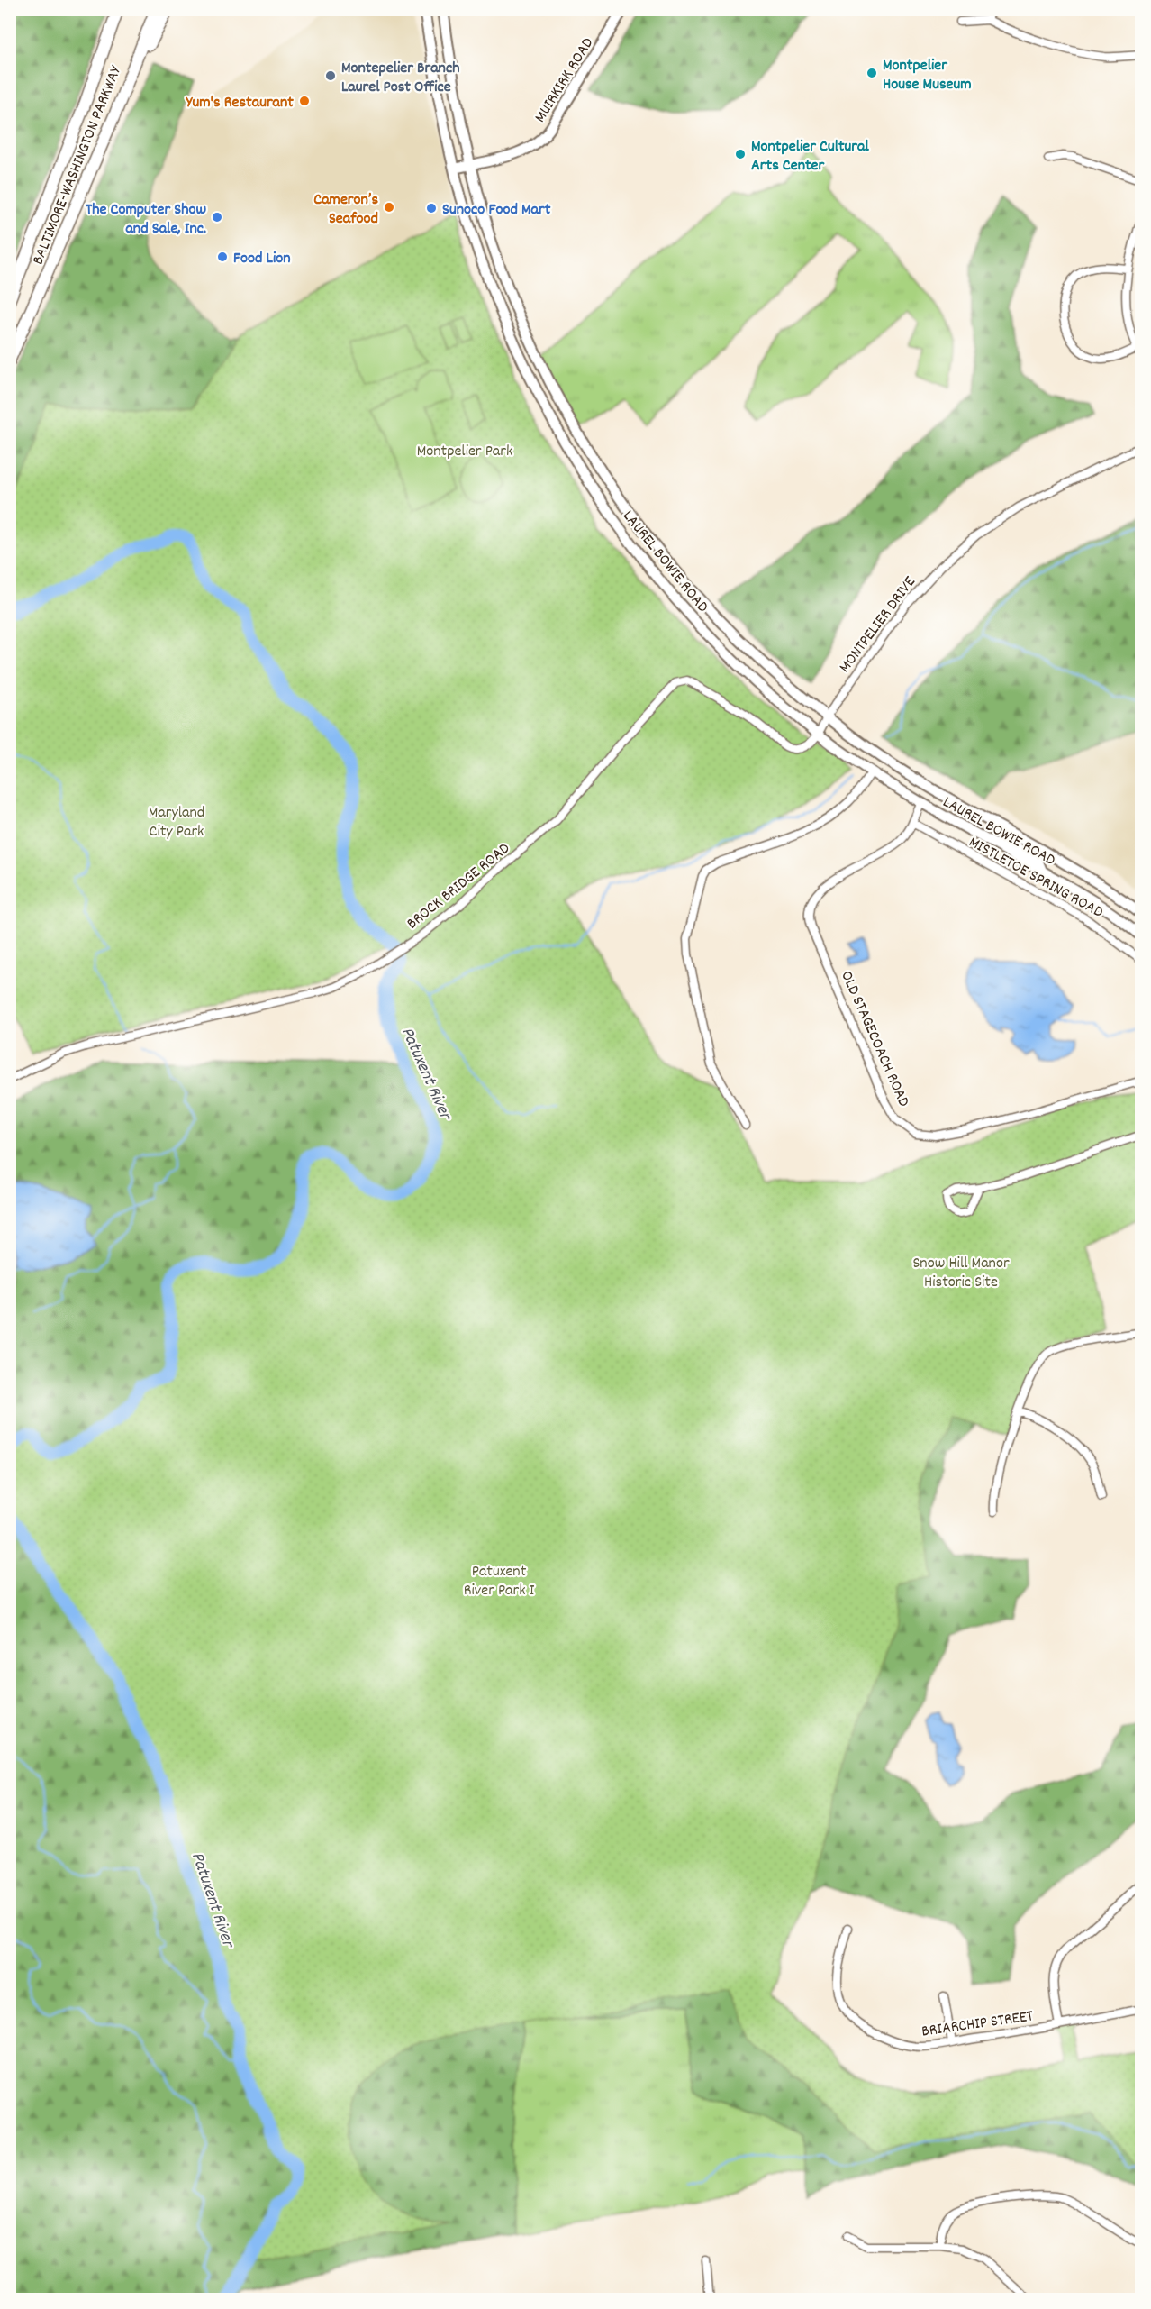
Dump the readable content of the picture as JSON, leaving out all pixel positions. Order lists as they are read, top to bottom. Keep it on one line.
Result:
{"streets":{"highway":["BALTIMORE-WASHINGTON PARKWAY"],"main road":["MUIRKIRK ROAD","LAUREL BOWIE ROAD"],"street":["MONTPELIER DRIVE","MISTLETOE SPRING ROAD","BROCK BRIDGE ROAD","OLD STAGECOACH ROAD","BRIARCHIP STREET"]},"crossings":[["MUIRKIRK ROAD","LAUREL BOWIE ROAD"],["LAUREL BOWIE ROAD","MONTPELIER DRIVE"],["LAUREL BOWIE ROAD","BROCK BRIDGE ROAD"],["LAUREL BOWIE ROAD","OLD STAGECOACH ROAD"],["MONTPELIER DRIVE","BROCK BRIDGE ROAD"],["MISTLETOE SPRING ROAD","OLD STAGECOACH ROAD"]],"water":["Patuxent River"],"parks":["Montpelier Park","Maryland City Park","Snow Hill Manor Historic Site","Patuxent River Park I"],"places":["Montpelier House Museum","Montepelier Branch Laurel Post Office","Yum's Restaurant","Montpelier Cultural Arts Center","Cameron’s Seafood","Sunoco Food Mart","The Computer Show and Sale, Inc.","Food Lion"]}
